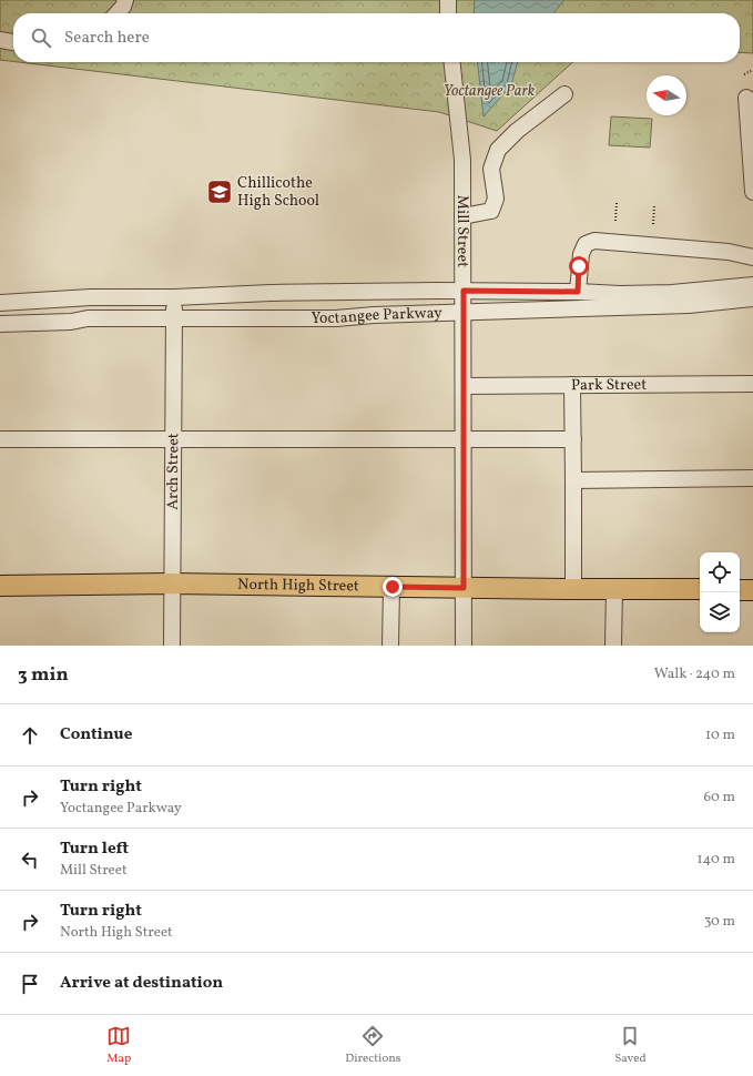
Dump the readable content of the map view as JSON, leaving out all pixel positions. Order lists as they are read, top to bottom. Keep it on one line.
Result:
{"streets":{"main road":["North High Street"],"street":["Mill Street","Yoctangee Parkway","Park Street","Arch Street"]},"crossings":[["Mill Street","Yoctangee Parkway"],["Mill Street","Park Street"],["Mill Street","North High Street"],["Yoctangee Parkway","Arch Street"],["Arch Street","North High Street"]],"parks":["Yoctangee Park"],"places":{"school or university":["Chillicothe High School"]},"north":"left","page":{"search":"Search here","heading":["3 min","Walk · 240 m"],"list":[["Continue","10 m"],["Turn right","Yoctangee Parkway","60 m"],["Turn left","Mill Street","140 m"],["Turn right","North High Street","30 m"],"Arrive at destination"],"nav":["Map","Directions","Saved"]}}
